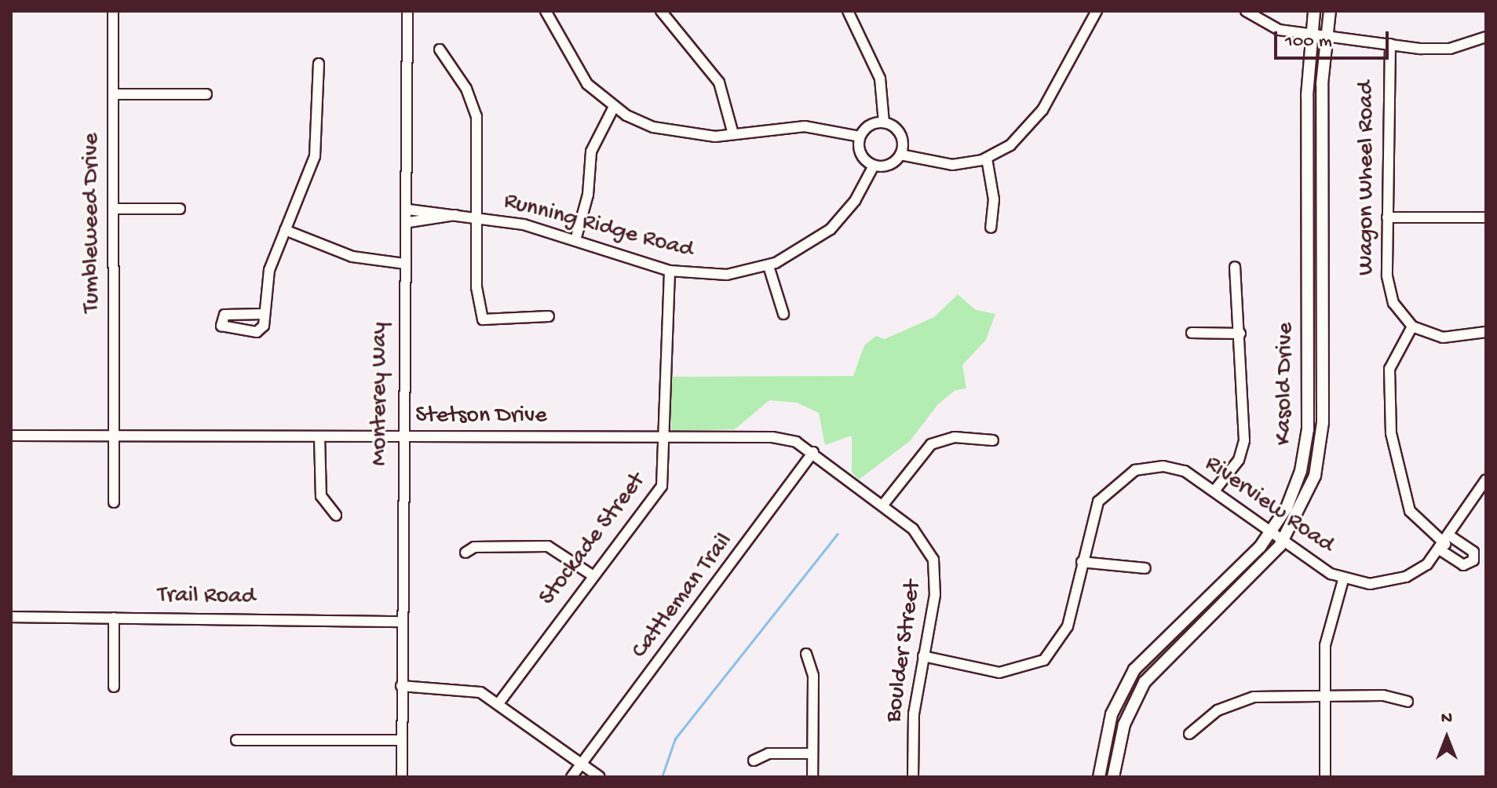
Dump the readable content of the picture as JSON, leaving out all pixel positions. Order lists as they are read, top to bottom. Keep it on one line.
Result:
{"streets":{"main road":["Kasold Drive"],"street":["Wagon Wheel Road","Tumbleweed Drive","Running Ridge Road","Monterey Way","Stetson Drive","Riverview Road","Stockade Street","Cattleman Trail","Trail Road","Boulder Street"]},"crossings":[["Tumbleweed Drive","Stetson Drive"],["Running Ridge Road","Monterey Way"],["Running Ridge Road","Stockade Street"],["Kasold Drive","Riverview Road"],["Monterey Way","Stetson Drive"],["Monterey Way","Trail Road"],["Stetson Drive","Stockade Street"],["Stetson Drive","Cattleman Trail"],["Stetson Drive","Boulder Street"],["Riverview Road","Boulder Street"]],"scale_bar":"100 m","north":"top"}
